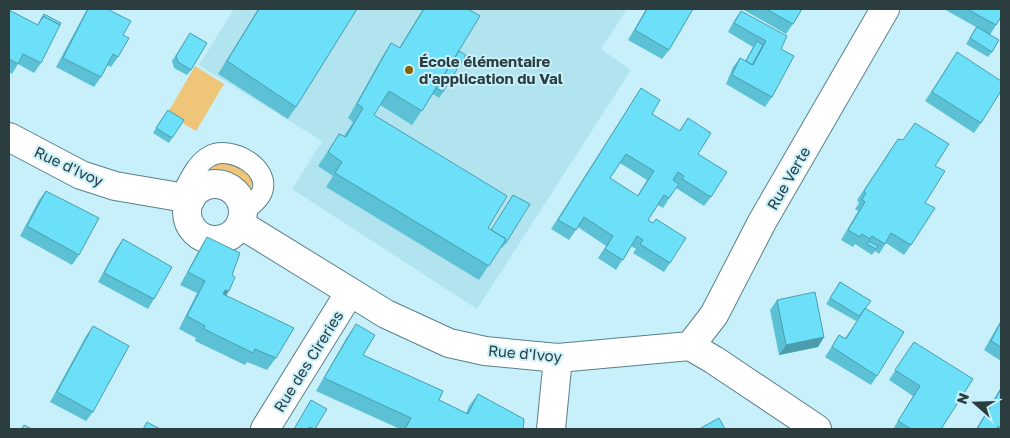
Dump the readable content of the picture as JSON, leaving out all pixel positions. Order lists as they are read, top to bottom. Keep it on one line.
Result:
{"streets":{"street":["Rue d'Ivoy","Rue Verte","Rue des Cireries"]},"crossings":[["Rue d'Ivoy","Rue Verte"],["Rue d'Ivoy","Rue des Cireries"]],"places":["École élémentaire d'application du Val"],"north":"left"}
